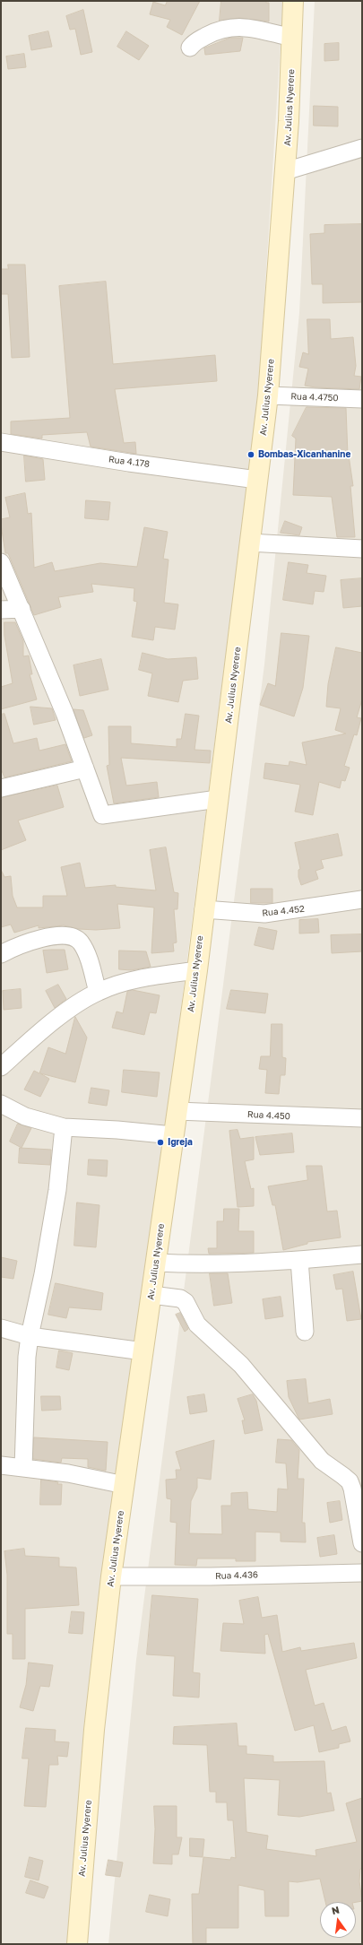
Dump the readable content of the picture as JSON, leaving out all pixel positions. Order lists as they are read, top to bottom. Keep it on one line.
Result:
{"streets":{"main road":["Av. Julius Nyerere"],"street":["Rua 4.4750","Rua 4.178","Rua 4.452","Rua 4.450","Rua 4.436"]},"crossings":[["Av. Julius Nyerere","Rua 4.4750"],["Av. Julius Nyerere","Rua 4.178"],["Av. Julius Nyerere","Rua 4.452"],["Av. Julius Nyerere","Rua 4.450"],["Av. Julius Nyerere","Rua 4.436"]],"places":["Bombas-Xicanhanine","Igreja"],"north":"top"}
